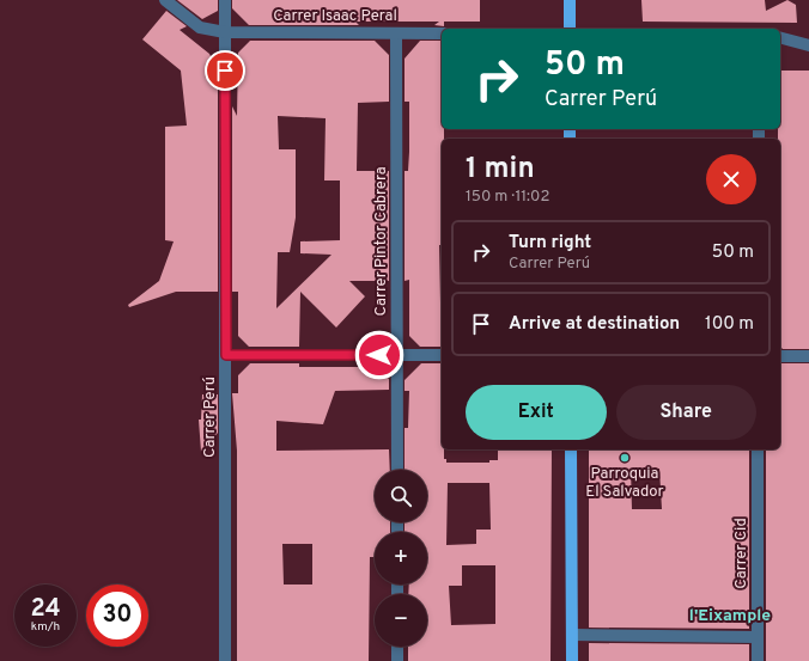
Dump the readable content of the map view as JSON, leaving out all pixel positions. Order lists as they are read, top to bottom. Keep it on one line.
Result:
{"streets":{"street":["Carrer Isaac Peral","Carrer Pintor Cabrera","Carrer Perú","Carrer Cid"]},"crossings":[["Carrer Isaac Peral","Carrer Pintor Cabrera"],["Carrer Isaac Peral","Carrer Perú"]],"districts":["l'Eixample"],"places":["Parroquia El Salvador"],"page":{"turn":["50 m","Carrer Perú"],"heading":["1 min","150 m · 11:02"],"list":[{"name":"Turn right","note":"Carrer Perú","value":"50 m"},{"name":"Arrive at destination","value":"100 m"}],"buttons":["Exit","Share"],"map_buttons":["+","−"],"speed":"24 km/h","limit":"30"}}
